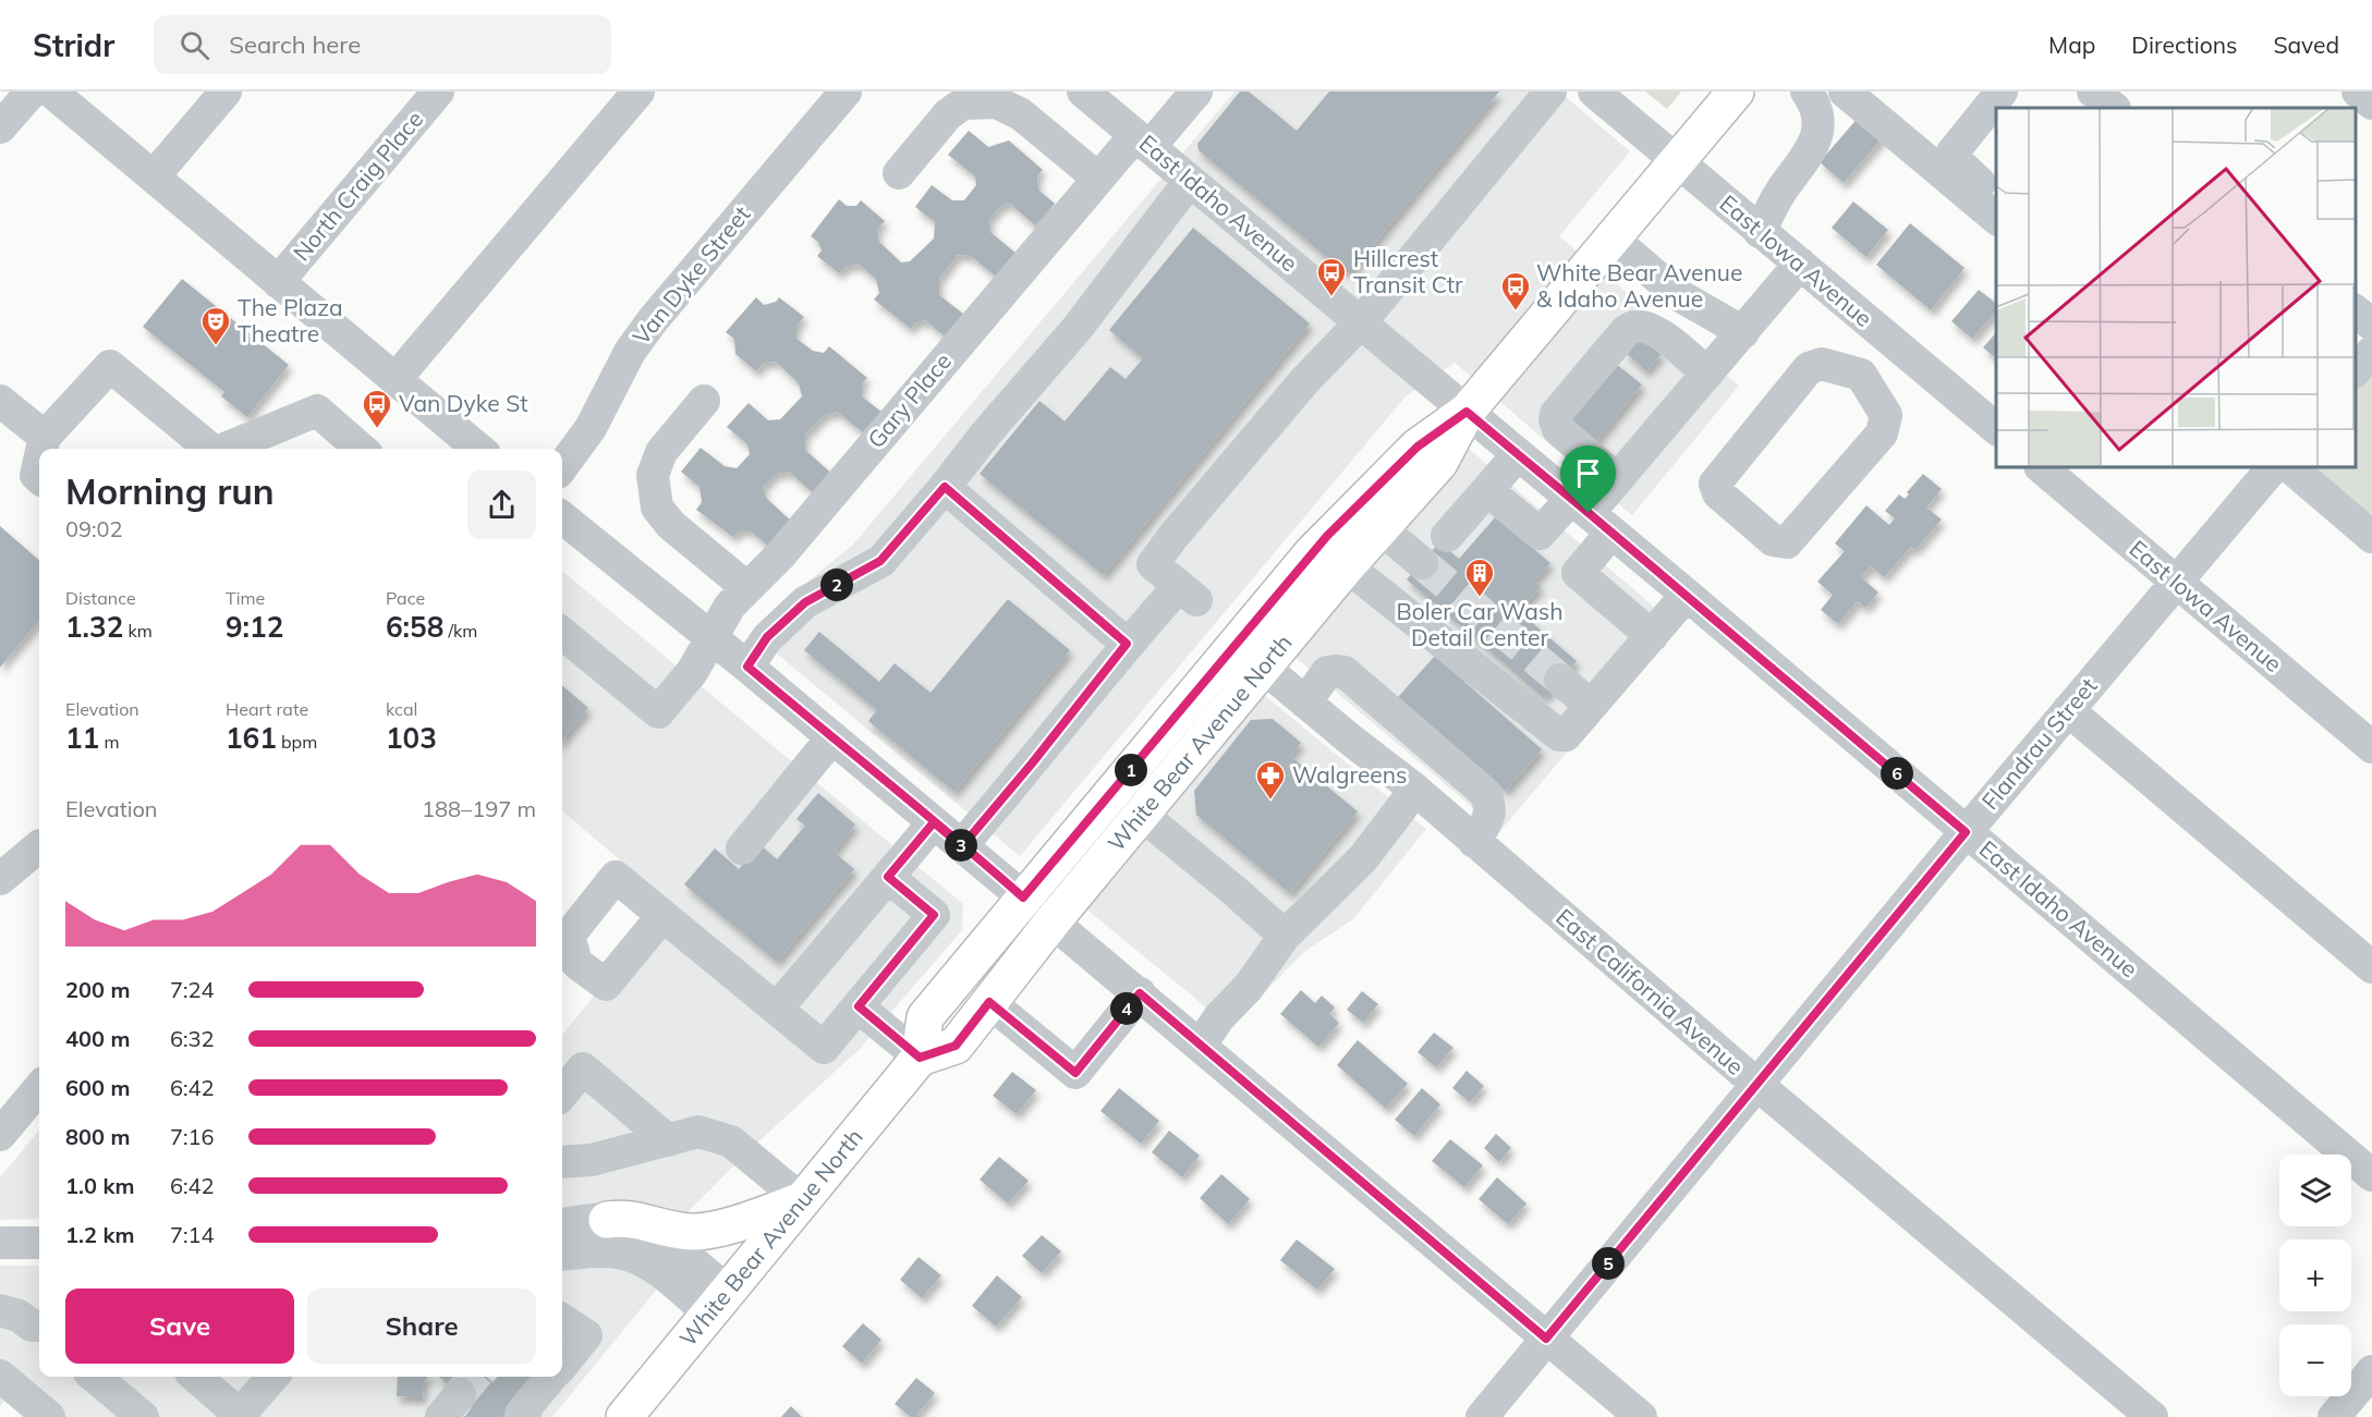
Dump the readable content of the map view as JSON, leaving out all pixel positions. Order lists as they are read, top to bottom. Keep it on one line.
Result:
{"streets":{"main road":["White Bear Avenue North"],"street":["North Craig Place","East Idaho Avenue","East Iowa Avenue","Van Dyke Street","Gary Place","Flandrau Street","East California Avenue"]},"crossings":[["East Idaho Avenue","Gary Place"],["East Idaho Avenue","White Bear Avenue North"],["East Idaho Avenue","Flandrau Street"],["East Iowa Avenue","White Bear Avenue North"],["East Iowa Avenue","Flandrau Street"],["White Bear Avenue North","East California Avenue"],["Flandrau Street","East California Avenue"]],"places":{"bus stop":["Hillcrest Transit Ctr","White Bear Avenue & Idaho Avenue","Van Dyke St"],"theatre":["The Plaza Theatre"],"building":["Boler Car Wash Detail Center"],"pharmacy":["Walgreens"]},"page":{"header":"Stridr","search":"Search here","nav":["Map","Directions","Saved"],"heading":["Morning run","09:02"],"stats":[["Distance","1.32 km"],["Time","9:12"],["Pace","6:58 /km"],["Elevation","11 m"],["Heart rate","161 bpm"],["kcal","103"]],"pins":["2","1","6","3","4","5"],"chart":["Elevation","188–197 m"],"list":[{"name":"200 m","note":"7:24"},{"name":"400 m","note":"6:32"},{"name":"600 m","note":"6:42"},{"name":"800 m","note":"7:16"},{"name":"1.0 km","note":"6:42"},{"name":"1.2 km","note":"7:14"}],"map_buttons":["+","−"],"buttons":["Save","Share"]}}
